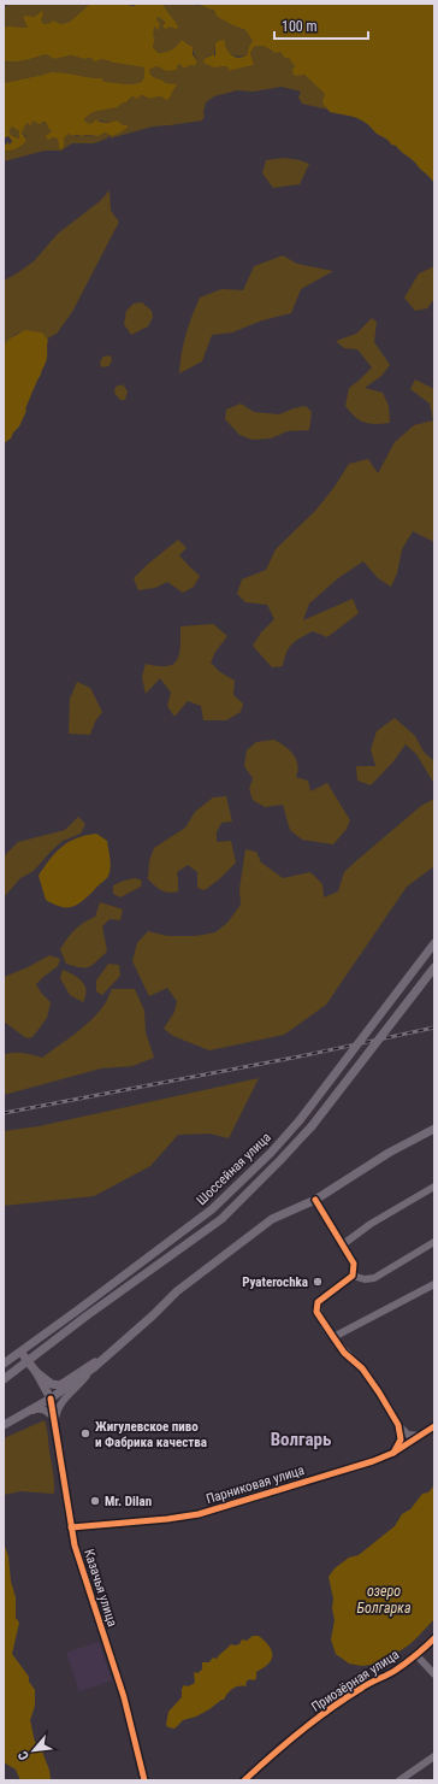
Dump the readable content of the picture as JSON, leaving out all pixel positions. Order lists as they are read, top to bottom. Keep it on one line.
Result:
{"streets":{"main road":["Шоссейная улица","Казачья улица"],"street":["Парниковая улица","Приозёрная улица"]},"crossings":[["Шоссейная улица","Казачья улица"],["Парниковая улица","Казачья улица"]],"districts":["Волгарь"],"water":["озеро Болгарка"],"places":["Pyaterochka","Жигулевское пиво и Фабрика качества","Mr. Dilan"],"scale_bar":"100 m","north":"bottom left"}
